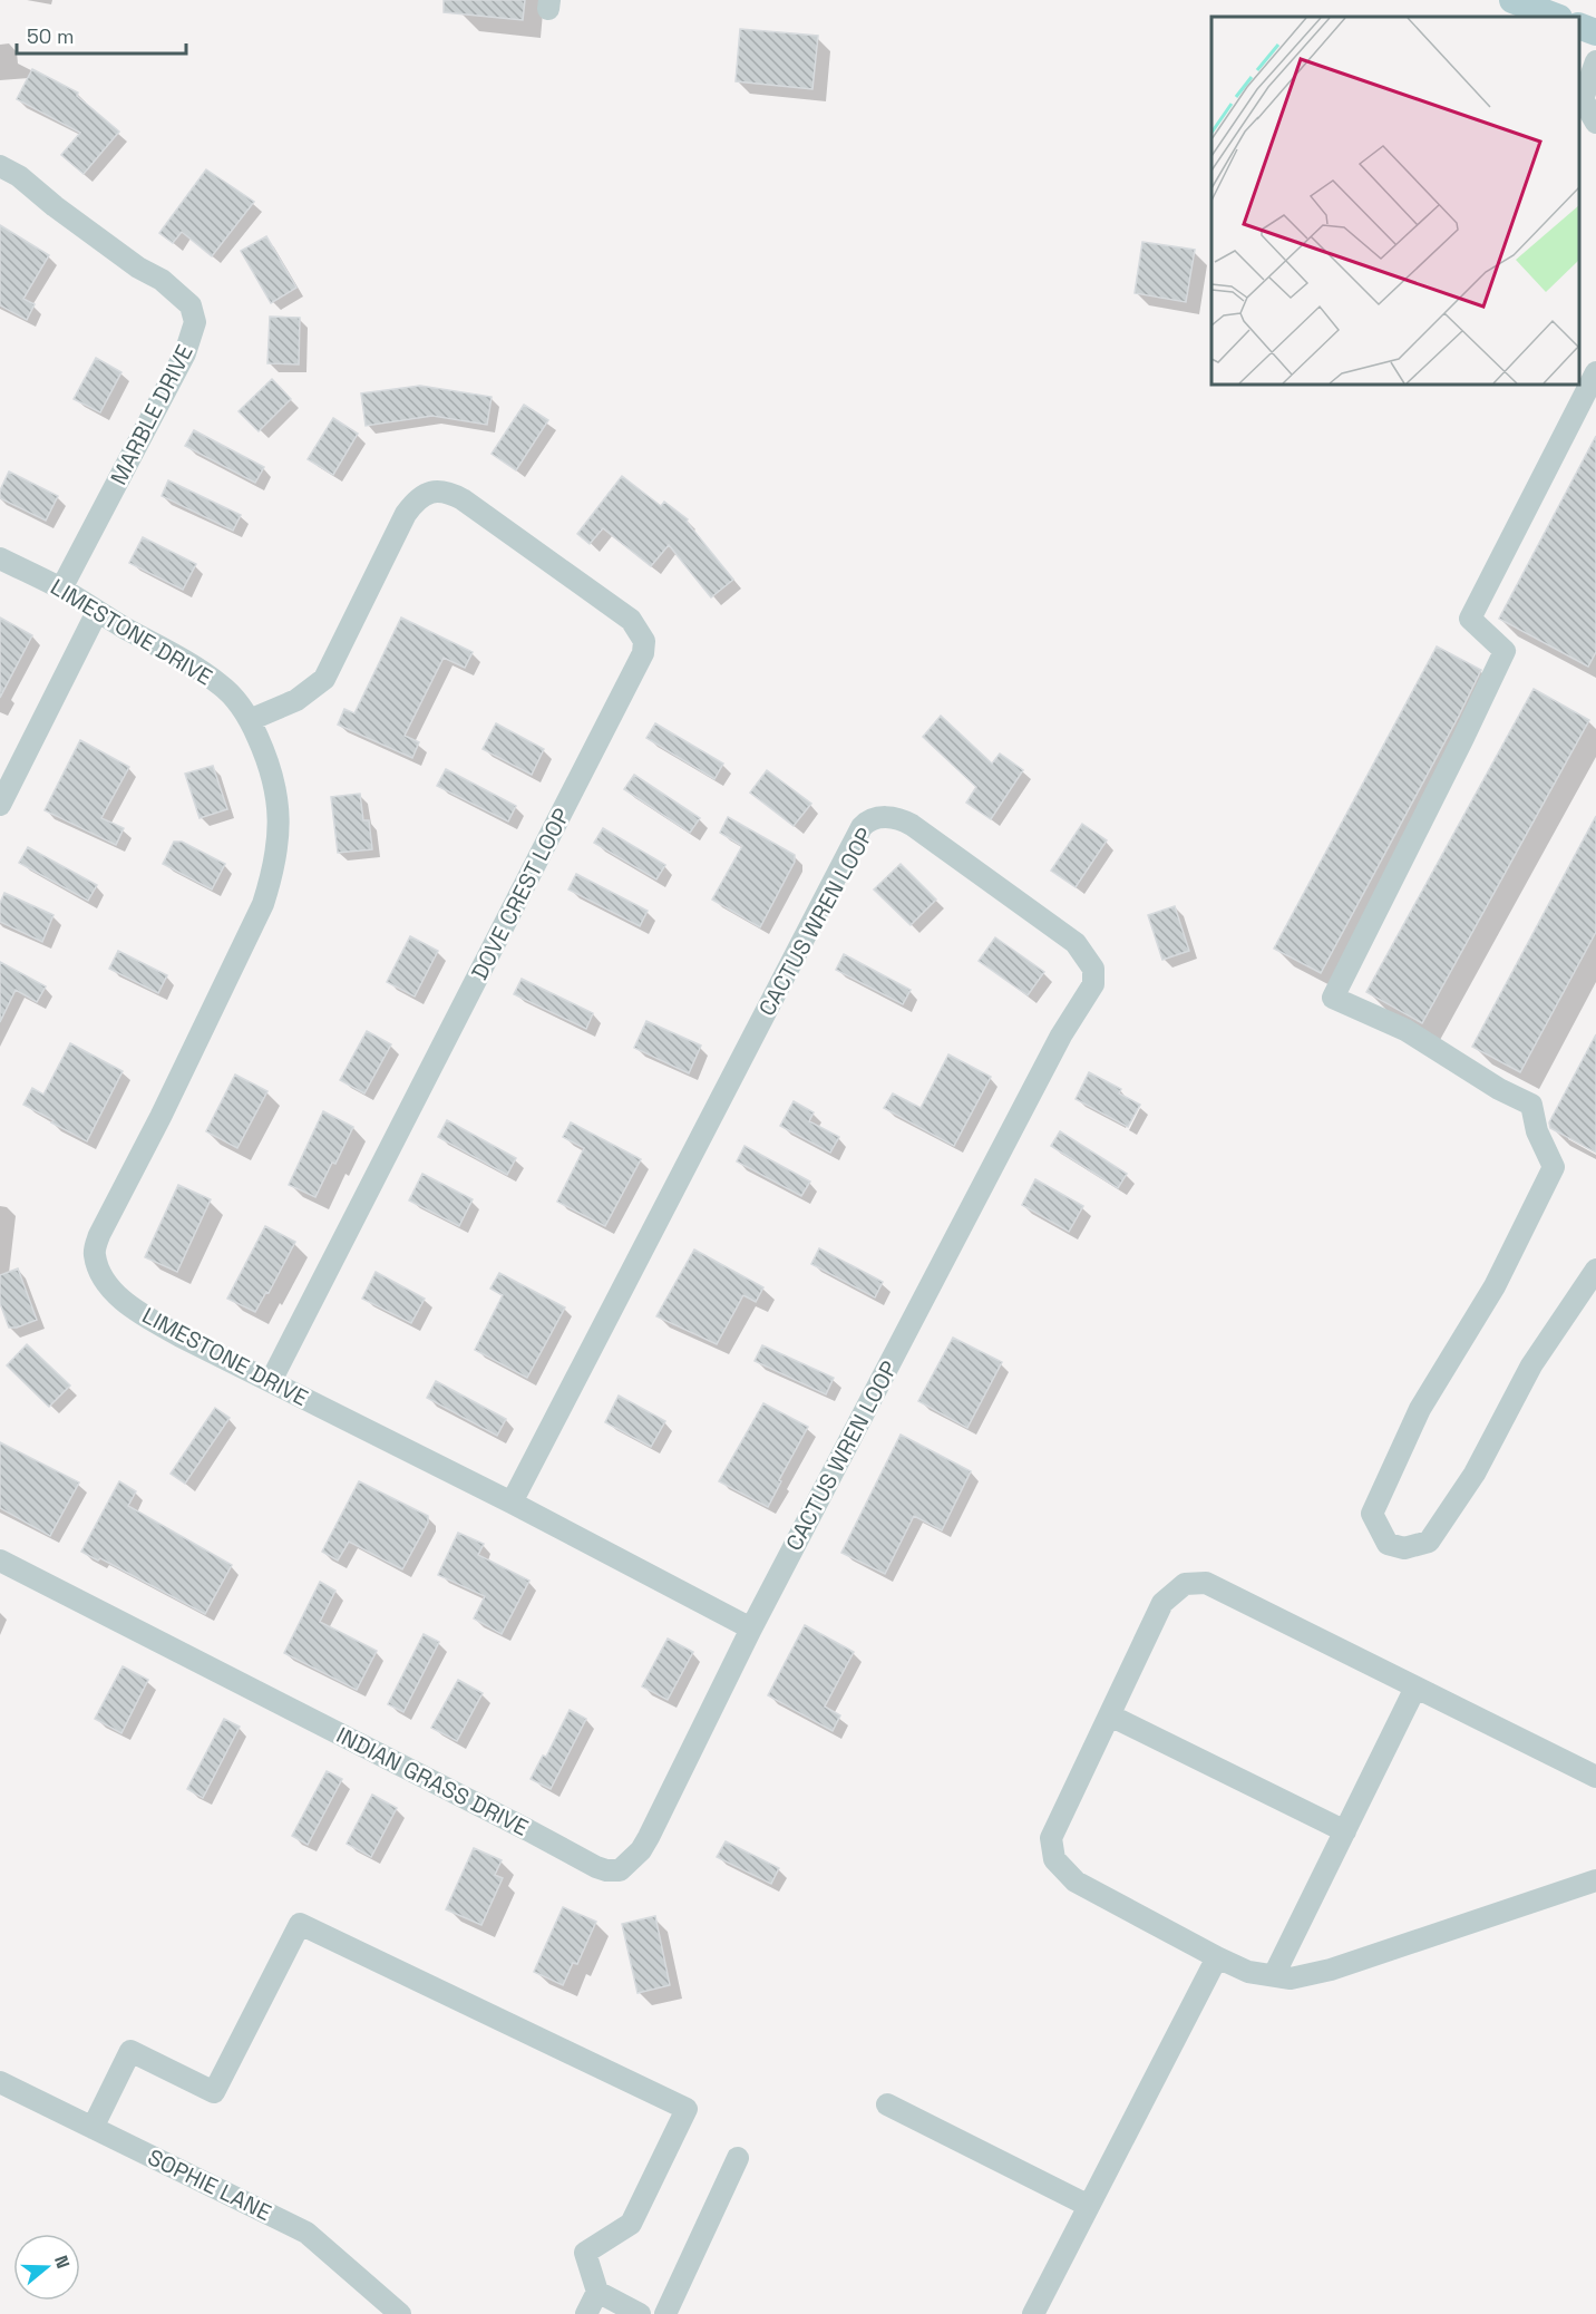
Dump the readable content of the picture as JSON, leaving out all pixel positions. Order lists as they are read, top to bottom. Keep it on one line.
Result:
{"streets":{"street":["MARBLE DRIVE","LIMESTONE DRIVE","DOVE CREST LOOP","CACTUS WREN LOOP","INDIAN GRASS DRIVE","SOPHIE LANE"]},"crossings":[["MARBLE DRIVE","LIMESTONE DRIVE"],["LIMESTONE DRIVE","DOVE CREST LOOP"],["LIMESTONE DRIVE","CACTUS WREN LOOP"],["LIMESTONE DRIVE","INDIAN GRASS DRIVE"],["CACTUS WREN LOOP","INDIAN GRASS DRIVE"]],"scale_bar":"50 m","north":"right"}
